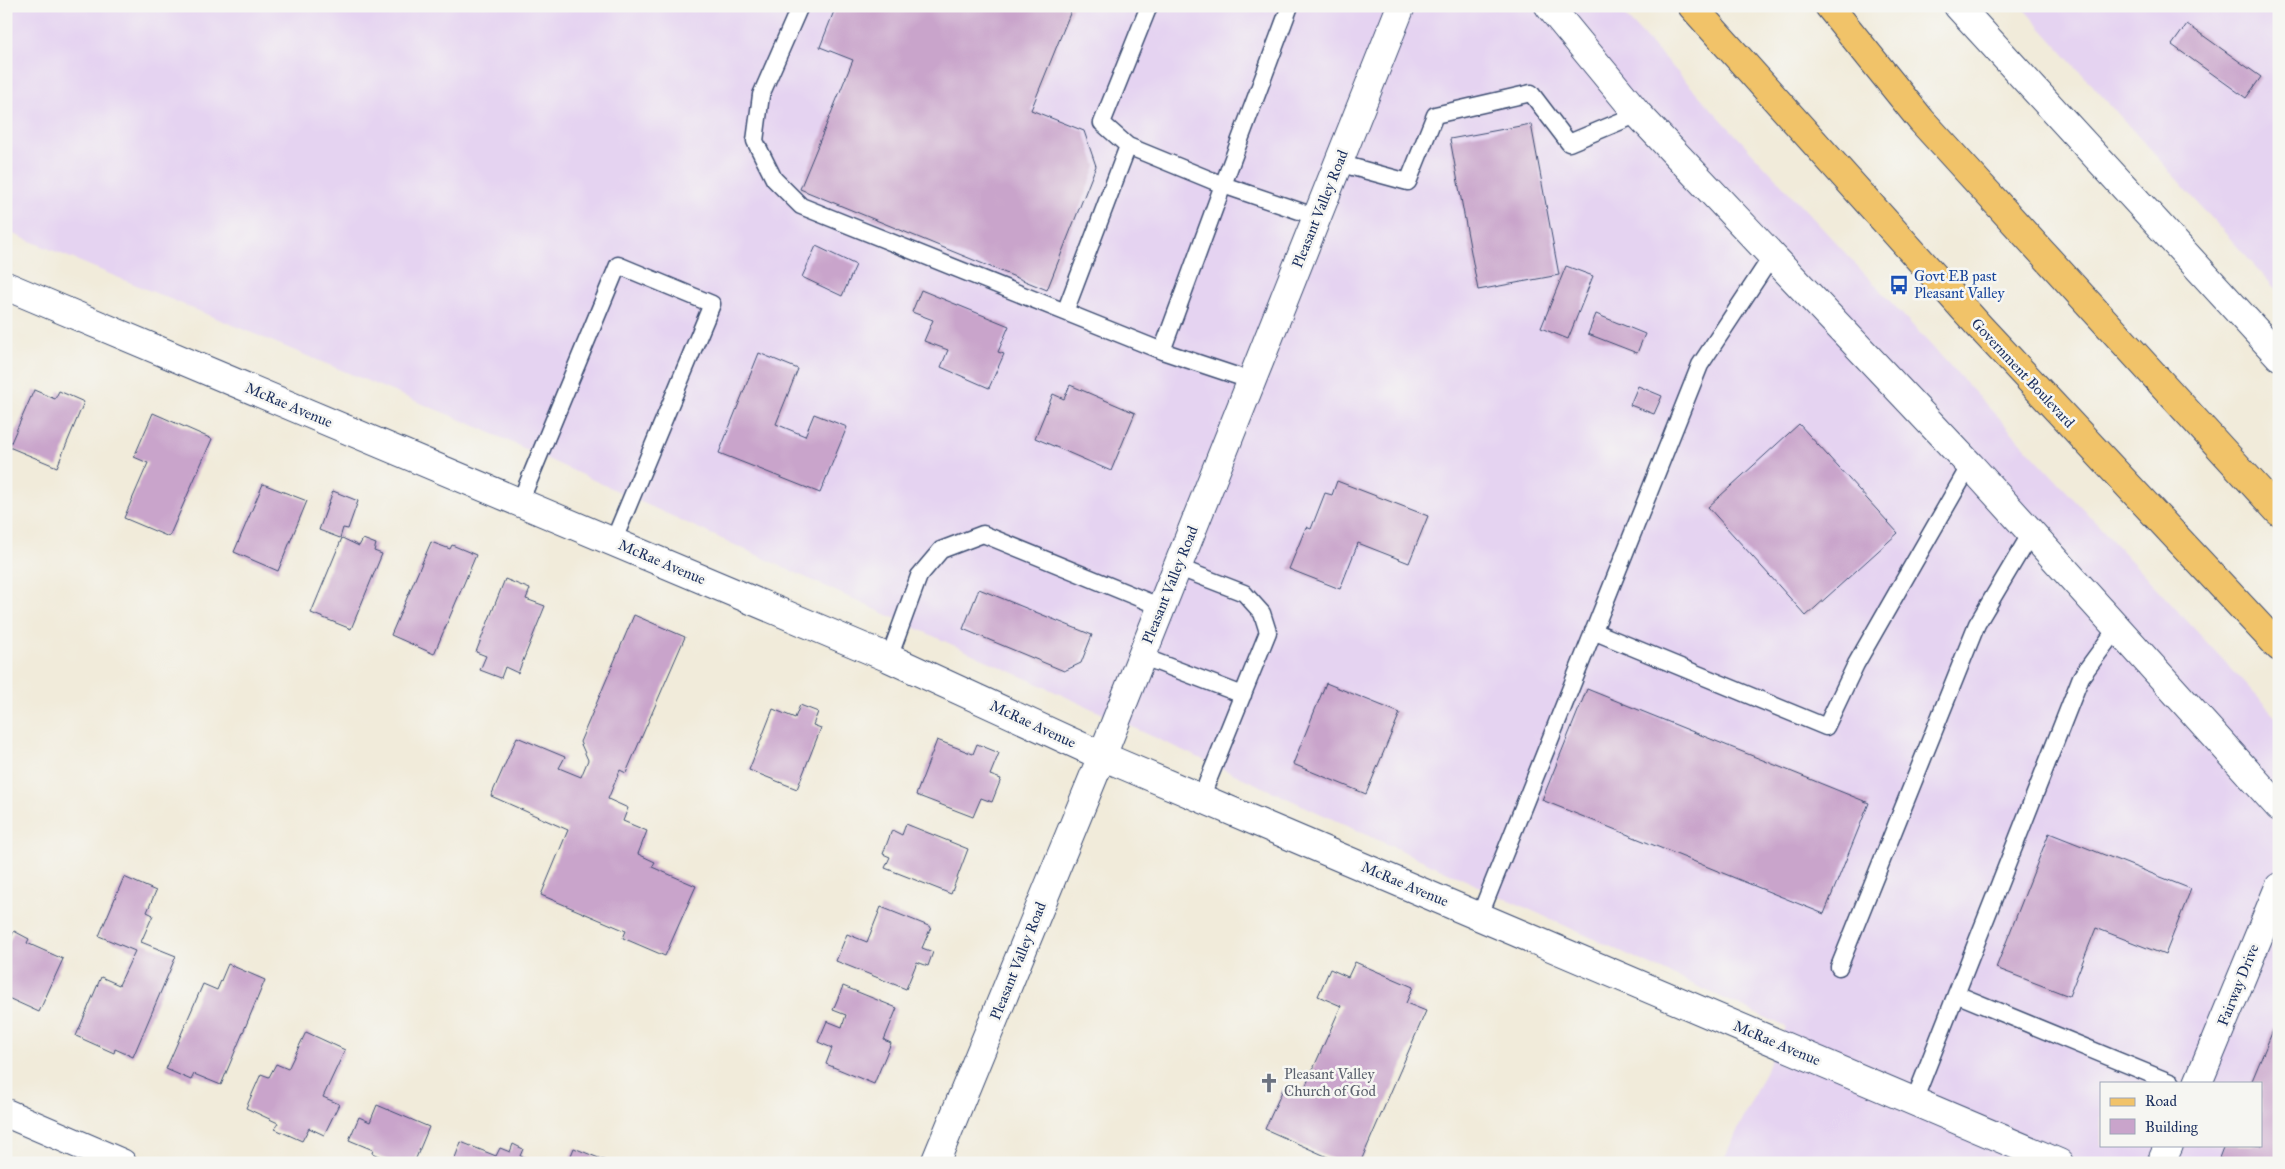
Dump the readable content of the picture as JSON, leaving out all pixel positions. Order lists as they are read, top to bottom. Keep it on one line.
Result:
{"streets":{"main road":["Government Boulevard"],"street":["Pleasant Valley Road","McRae Avenue","Fairway Drive"]},"crossings":[["Pleasant Valley Road","McRae Avenue"]],"places":{"bus stop":["Govt EB past Pleasant Valley"],"church":["Pleasant Valley Church of God"]},"legend":["Road","Building"]}
